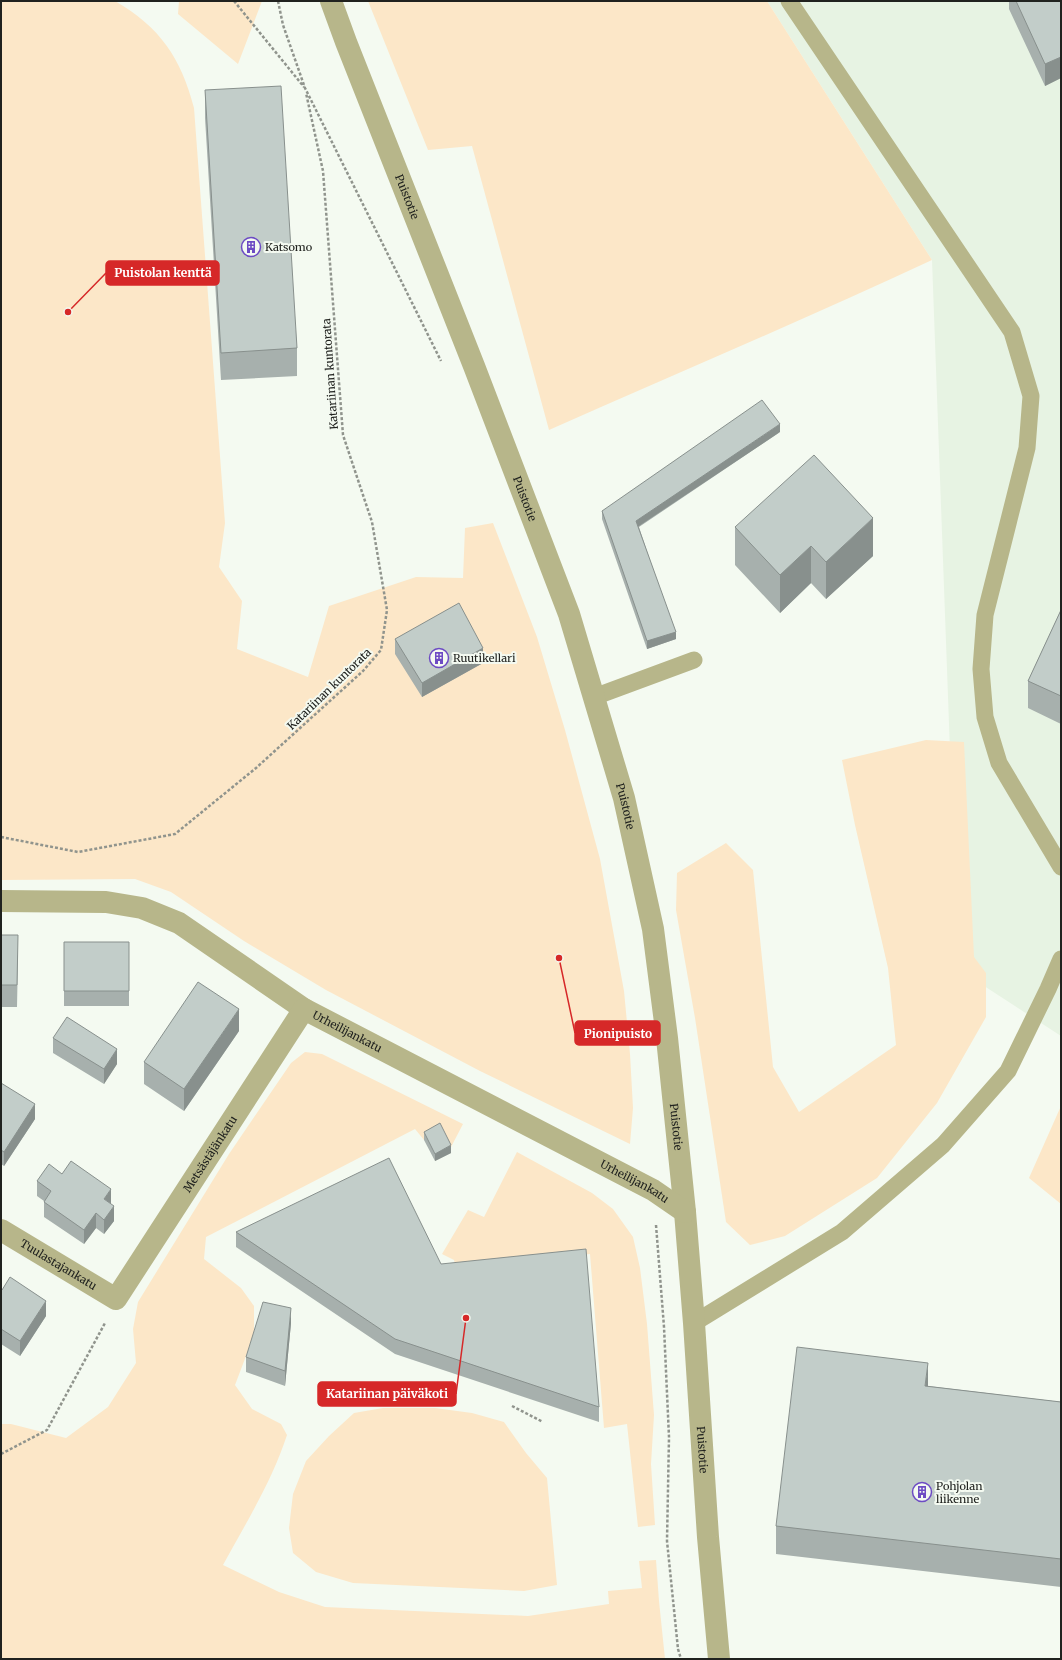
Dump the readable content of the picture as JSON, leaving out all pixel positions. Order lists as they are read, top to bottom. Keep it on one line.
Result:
{"streets":{"street":["Puistotie","Urheilijankatu","Metsästäjänkatu","Tuulastajankatu"],"path":["Katariinan kuntorata"]},"crossings":[["Puistotie","Urheilijankatu"],["Urheilijankatu","Metsästäjänkatu"],["Metsästäjänkatu","Tuulastajankatu"]],"places":{"building":["Katsomo","Ruutikellari","Pohjolan liikenne"],"other":["Puistolan kenttä","Pionipuisto","Katariinan päiväkoti"]}}
